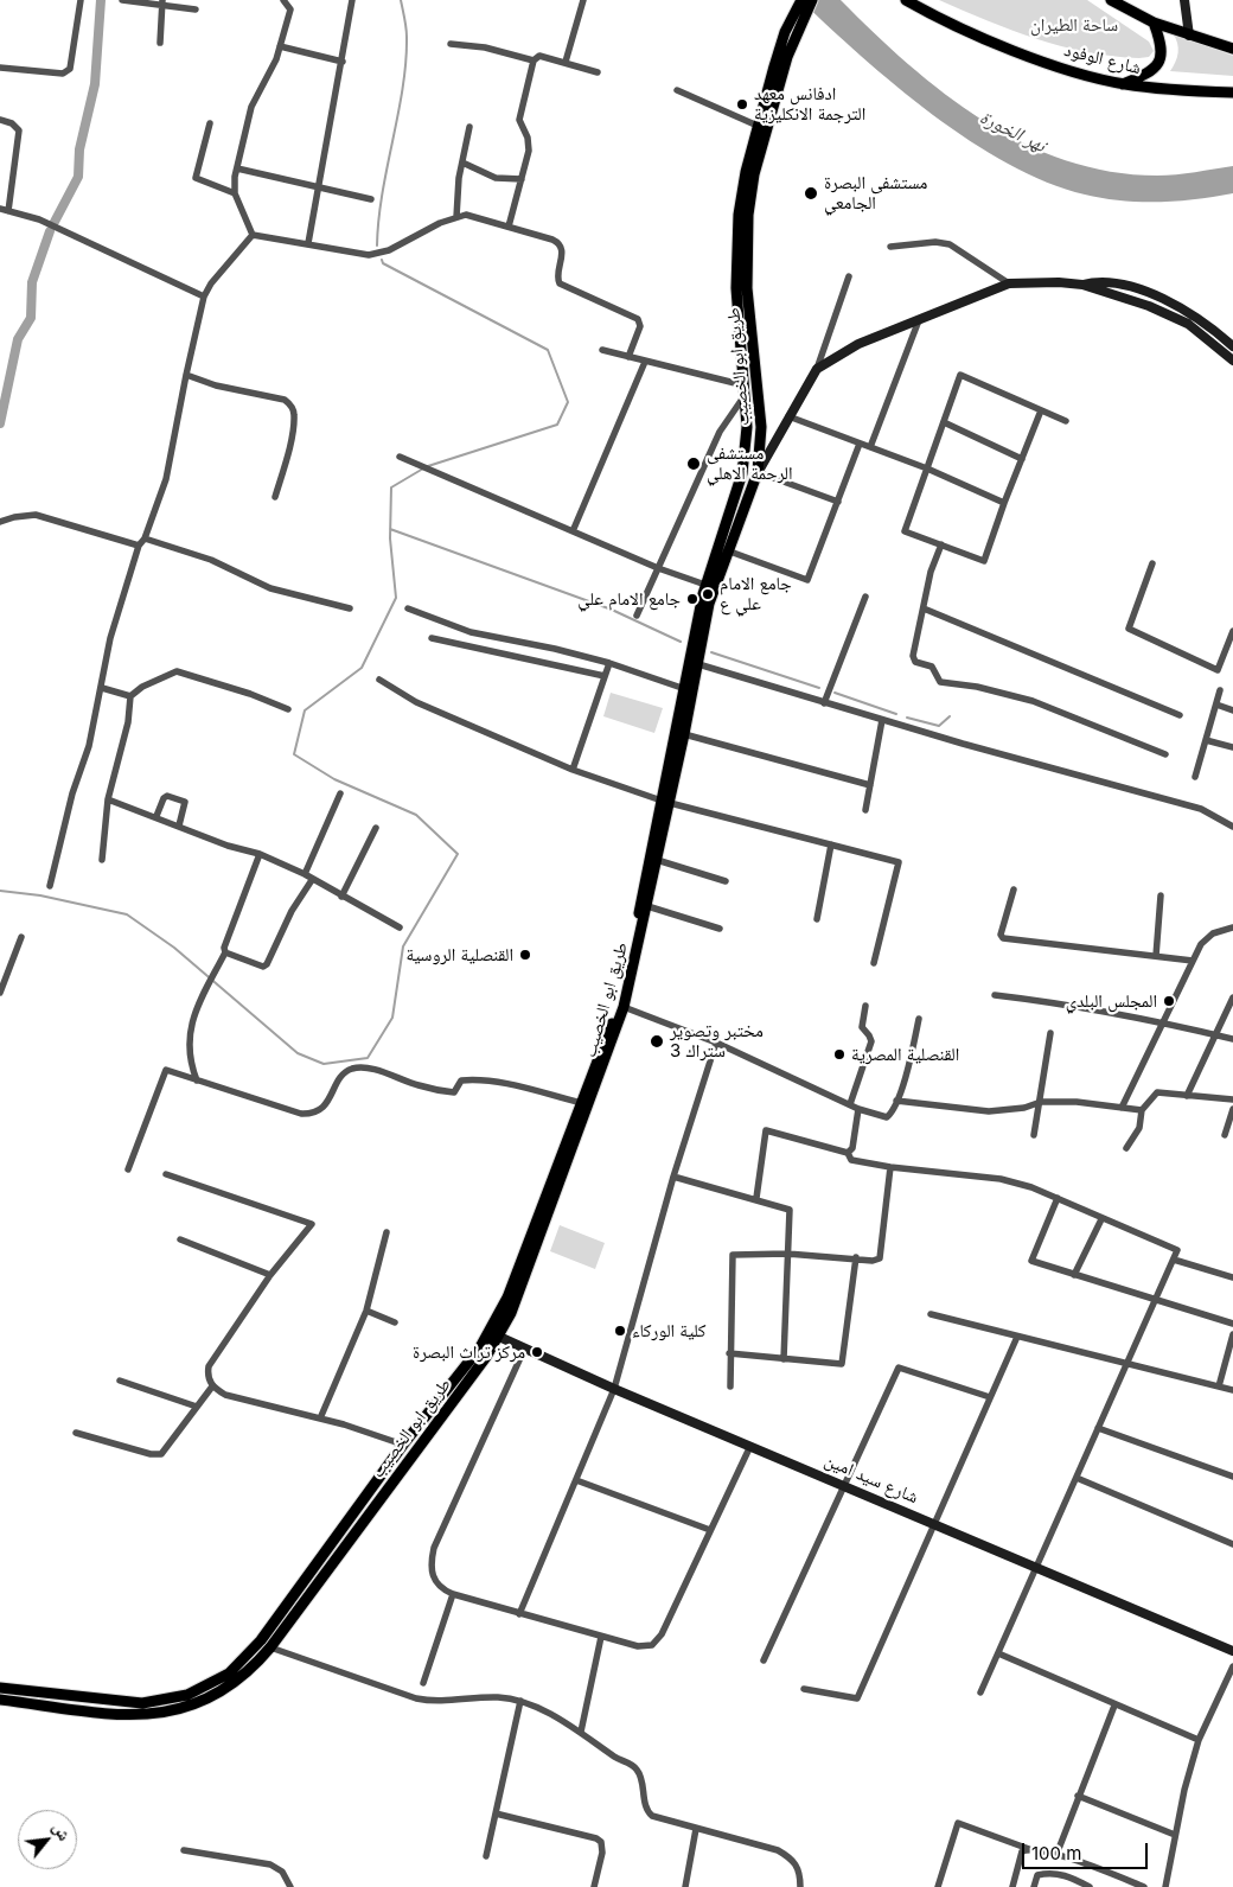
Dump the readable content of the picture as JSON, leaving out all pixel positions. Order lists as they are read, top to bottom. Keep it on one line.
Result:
{"streets":{"main road":["شارع الوفود","طريق ابو الخصيب"],"street":["شارع سيد امين"]},"crossings":[["طريق ابو الخصيب","شارع سيد امين"]],"water":["نهر الخورة"],"parks":["ساحة الطيران"],"places":["ادفانس معهد الترجمة الانكليزية","مستشفى البصرة الجامعي","مستشفى الرحمة الاهلي","جامع الامام علي ع","جامع الامام علي","القنصلية الروسية","المجلس البلدي","مختبر وتصوير ستراك 3","القنصلية المصرية","كلية الوركاء","مركز تراث البصرة"],"scale_bar":"100 m","north":"top right"}
